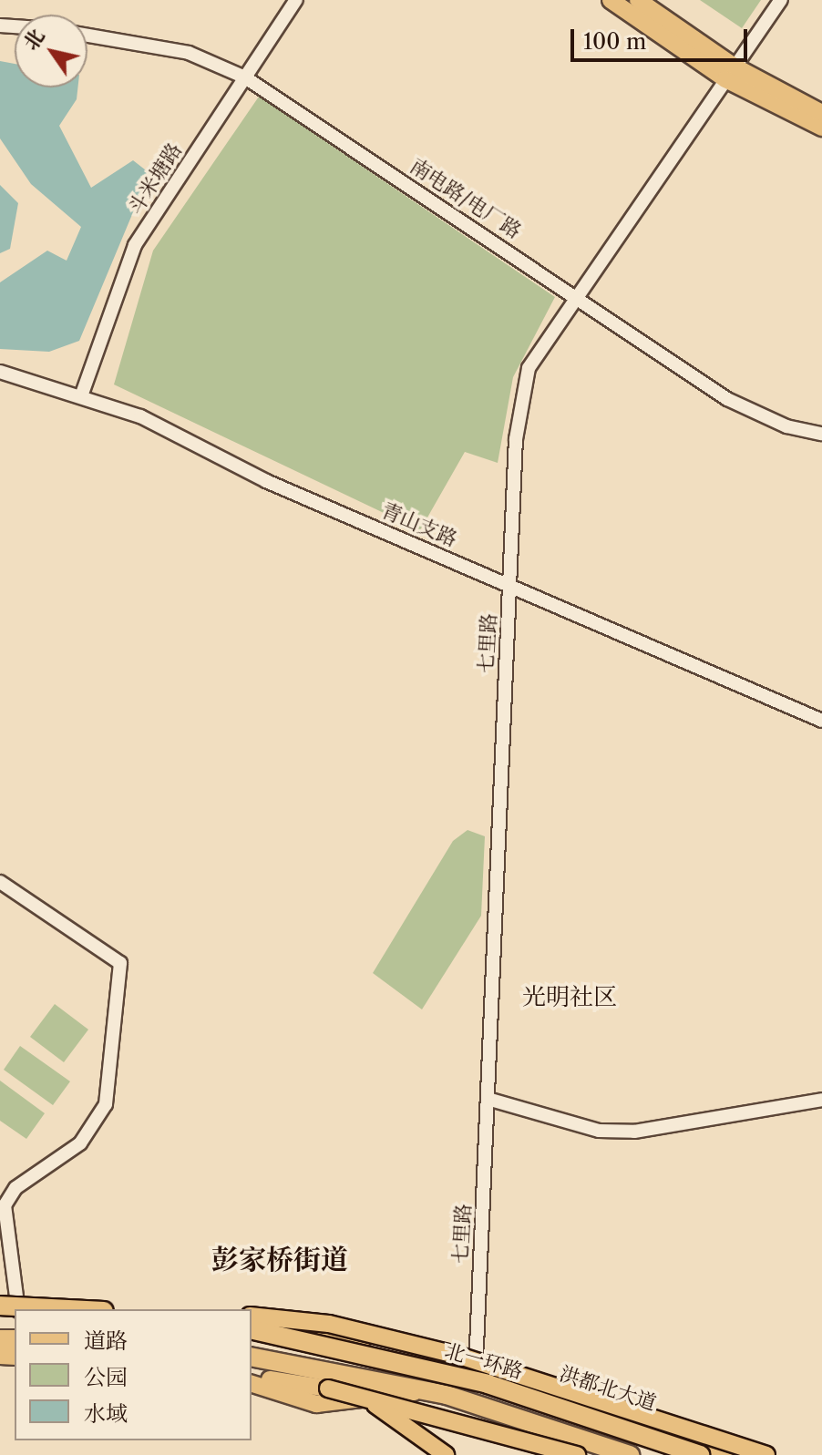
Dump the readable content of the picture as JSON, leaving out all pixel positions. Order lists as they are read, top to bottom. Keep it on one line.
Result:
{"streets":{"highway":["北一环路"],"main road":["洪都北大道"],"street":["斗米塘路","南电路/电厂路","青山支路","七里路"]},"crossings":[["斗米塘路","南电路/电厂路"],["斗米塘路","青山支路"],["南电路/电厂路","七里路"],["青山支路","七里路"],["七里路","洪都北大道"]],"districts":["光明社区","彭家桥街道"],"legend":["道路","公园","水域"],"scale_bar":"100 m","north":"top left"}
